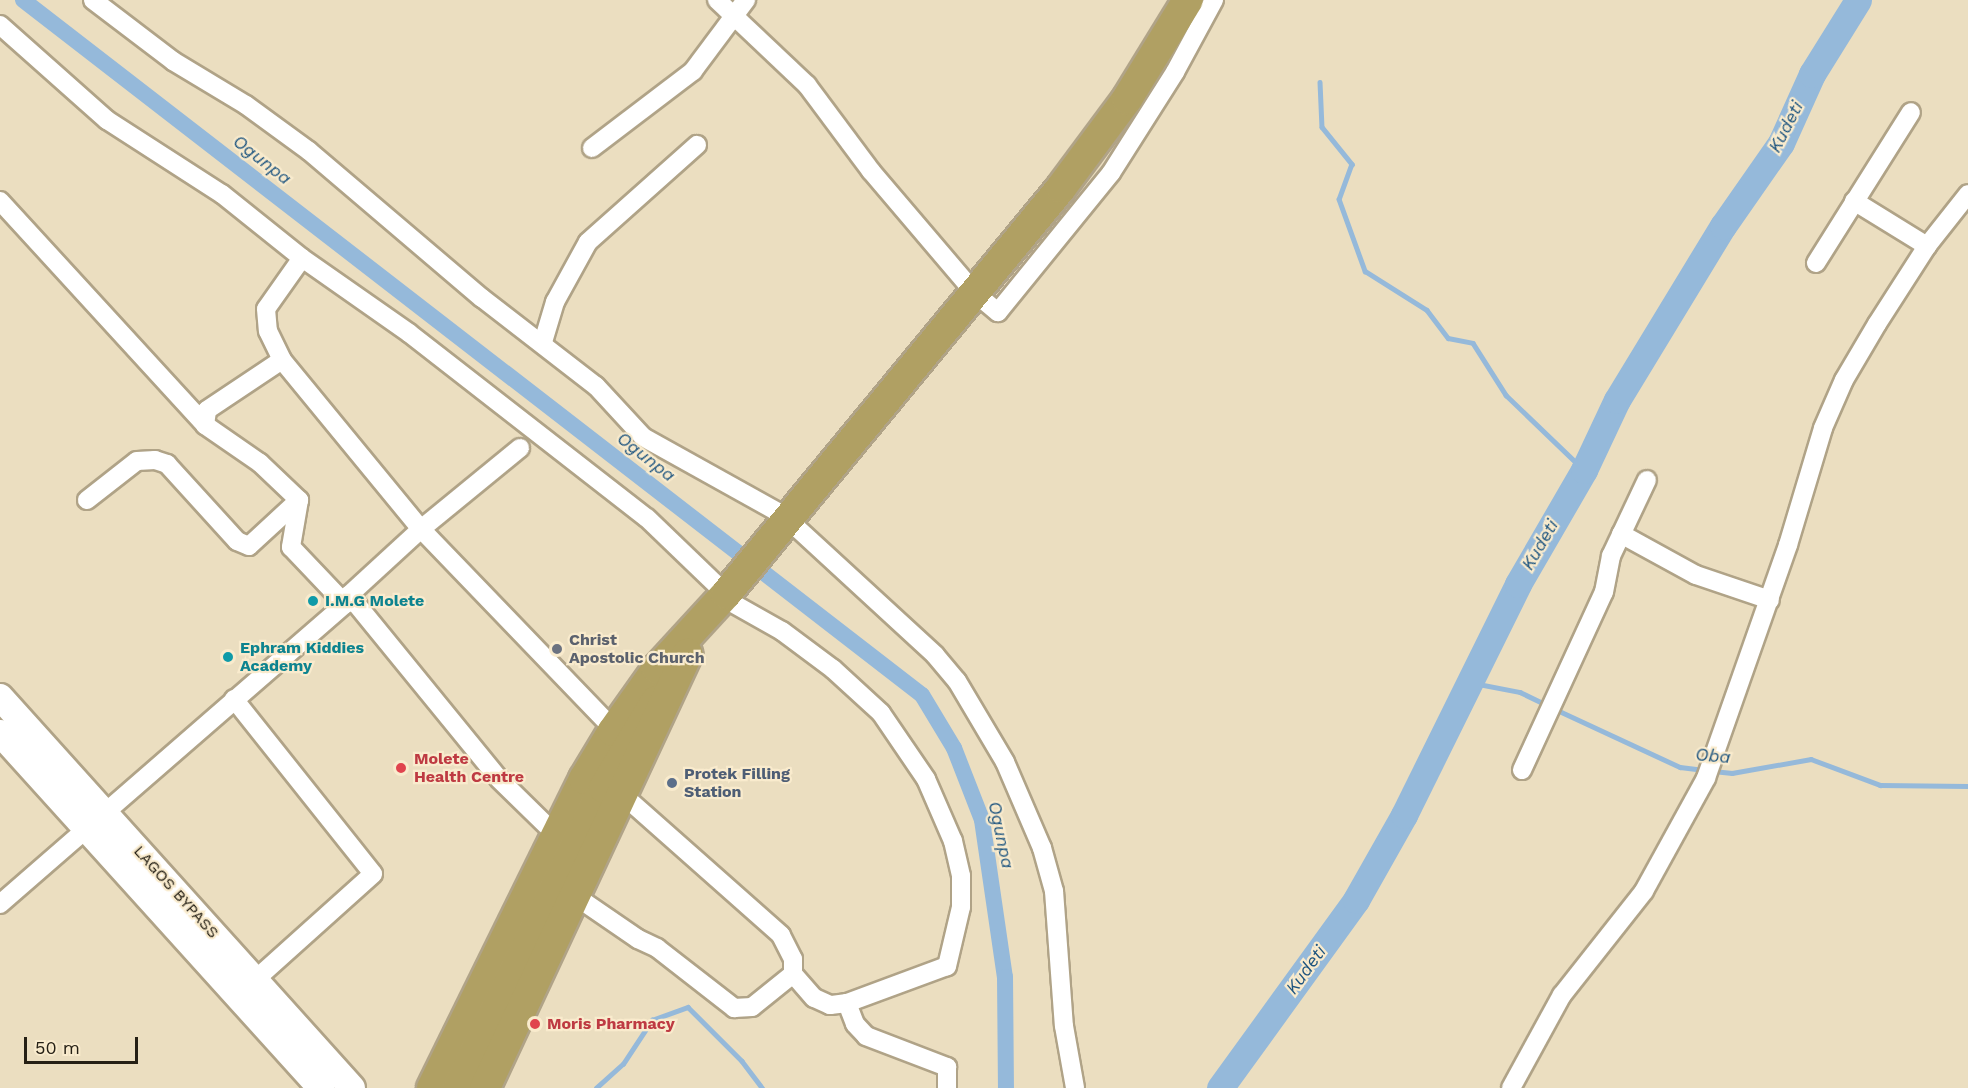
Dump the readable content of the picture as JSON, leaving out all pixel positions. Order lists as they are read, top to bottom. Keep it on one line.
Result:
{"streets":{"main road":["LAGOS BYPASS"]},"water":["Kudeti","Ogunpa","Oba"],"places":["I.M.G Molete","Christ Apostolic Church","Ephram Kiddies Academy","Molete Health Centre","Protek Filling Station","Moris Pharmacy"],"scale_bar":"50 m"}
